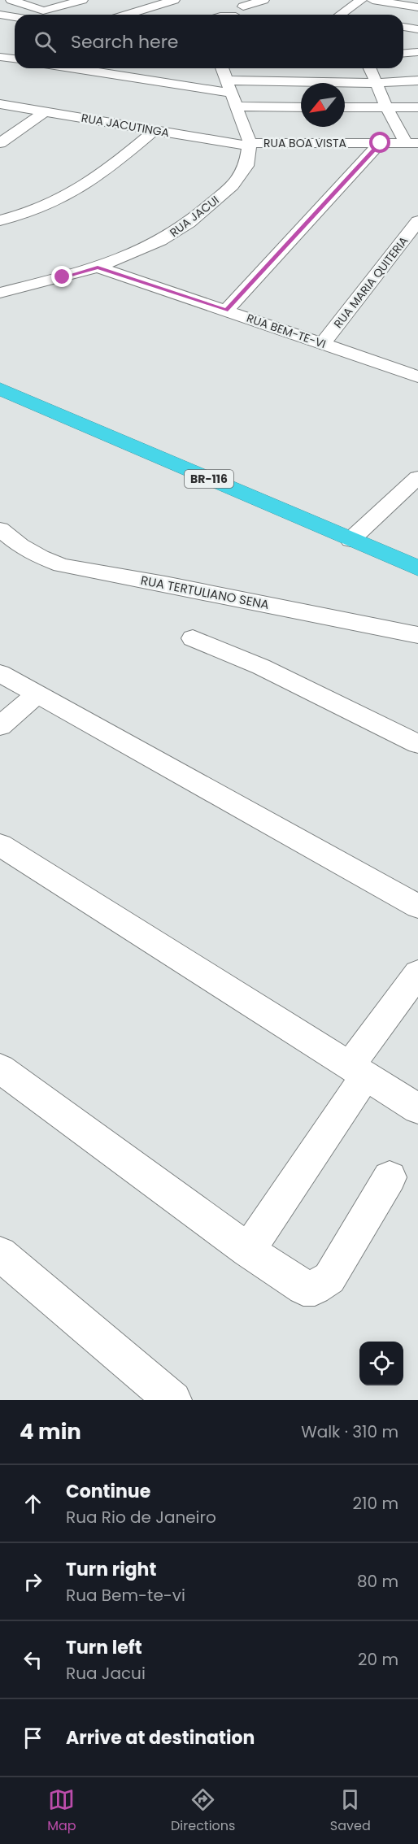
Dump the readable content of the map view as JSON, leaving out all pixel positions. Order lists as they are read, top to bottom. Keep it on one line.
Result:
{"streets":{"highway":["BR-116"],"street":["RUA JACUTINGA","RUA BOA VISTA","RUA JACUI","RUA MARIA QUITERIA","RUA BEM-TE-VI","RUA TERTULIANO SENA"]},"crossings":[["RUA JACUTINGA","RUA BOA VISTA"],["RUA JACUTINGA","RUA JACUI"],["RUA BOA VISTA","RUA JACUI"],["RUA JACUI","RUA BEM-TE-VI"],["RUA MARIA QUITERIA","RUA BEM-TE-VI"]],"north":"bottom left","page":{"search":"Search here","heading":["4 min","Walk · 310 m"],"list":[["Continue","Rua Rio de Janeiro","210 m"],["Turn right","Rua Bem-te-vi","80 m"],["Turn left","Rua Jacui","20 m"],"Arrive at destination"],"nav":["Map","Directions","Saved"]}}
